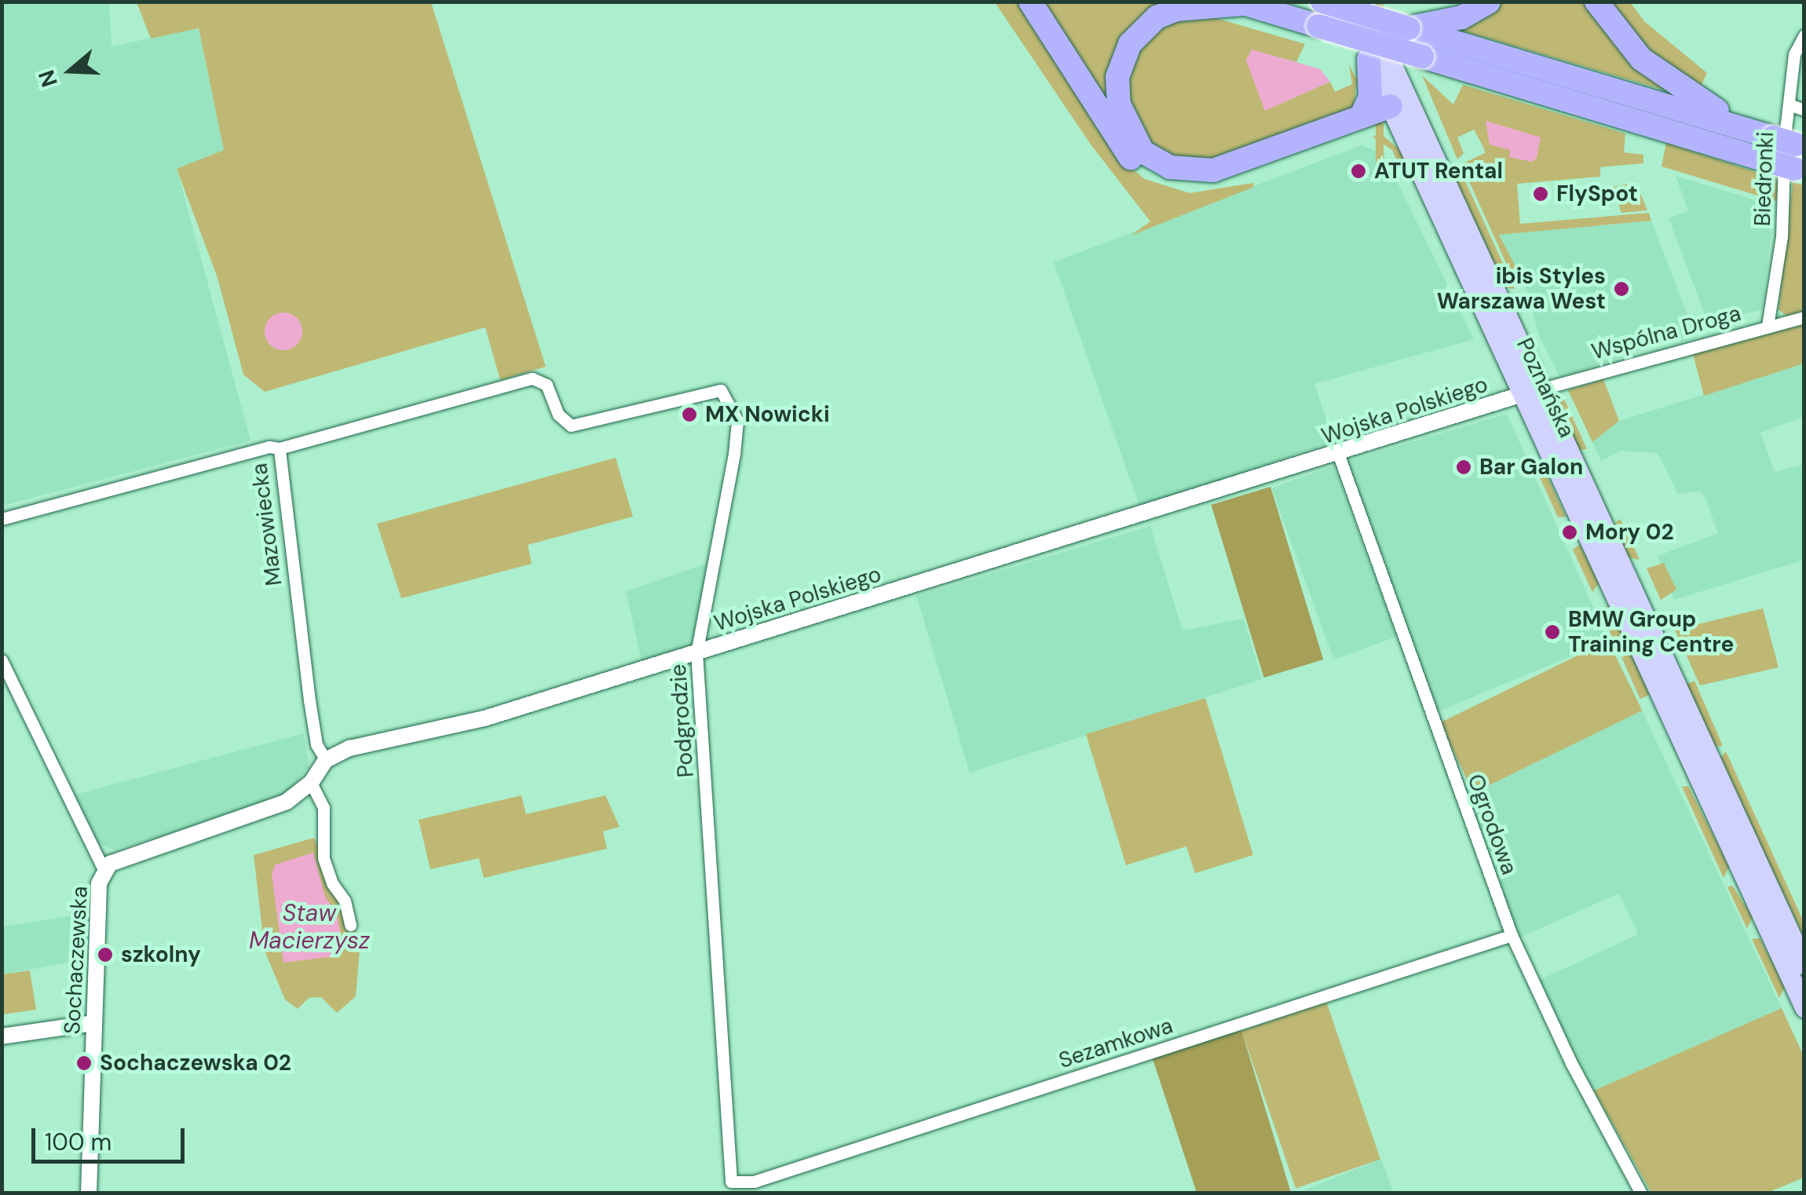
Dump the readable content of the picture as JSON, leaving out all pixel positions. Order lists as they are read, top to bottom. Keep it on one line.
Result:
{"streets":{"main road":["Poznańska"],"street":["Biedronki","Wspólna Droga","Wojska Polskiego","Mazowiecka","Podgrodzie","Ogrodowa","Sochaczewska","Sezamkowa"]},"crossings":[["Biedronki","Wspólna Droga"],["Wspólna Droga","Poznańska"],["Wspólna Droga","Wojska Polskiego"],["Poznańska","Wojska Polskiego"],["Wojska Polskiego","Mazowiecka"],["Wojska Polskiego","Podgrodzie"],["Wojska Polskiego","Ogrodowa"],["Mazowiecka","Podgrodzie"],["Podgrodzie","Sezamkowa"],["Ogrodowa","Sezamkowa"]],"water":["Staw Macierzysz"],"places":["ATUT Rental","FlySpot","ibis Styles Warszawa West","MX Nowicki","Bar Galon","Mory 02","BMW Group Training Centre","szkolny","Sochaczewska 02"],"scale_bar":"100 m","north":"left"}
